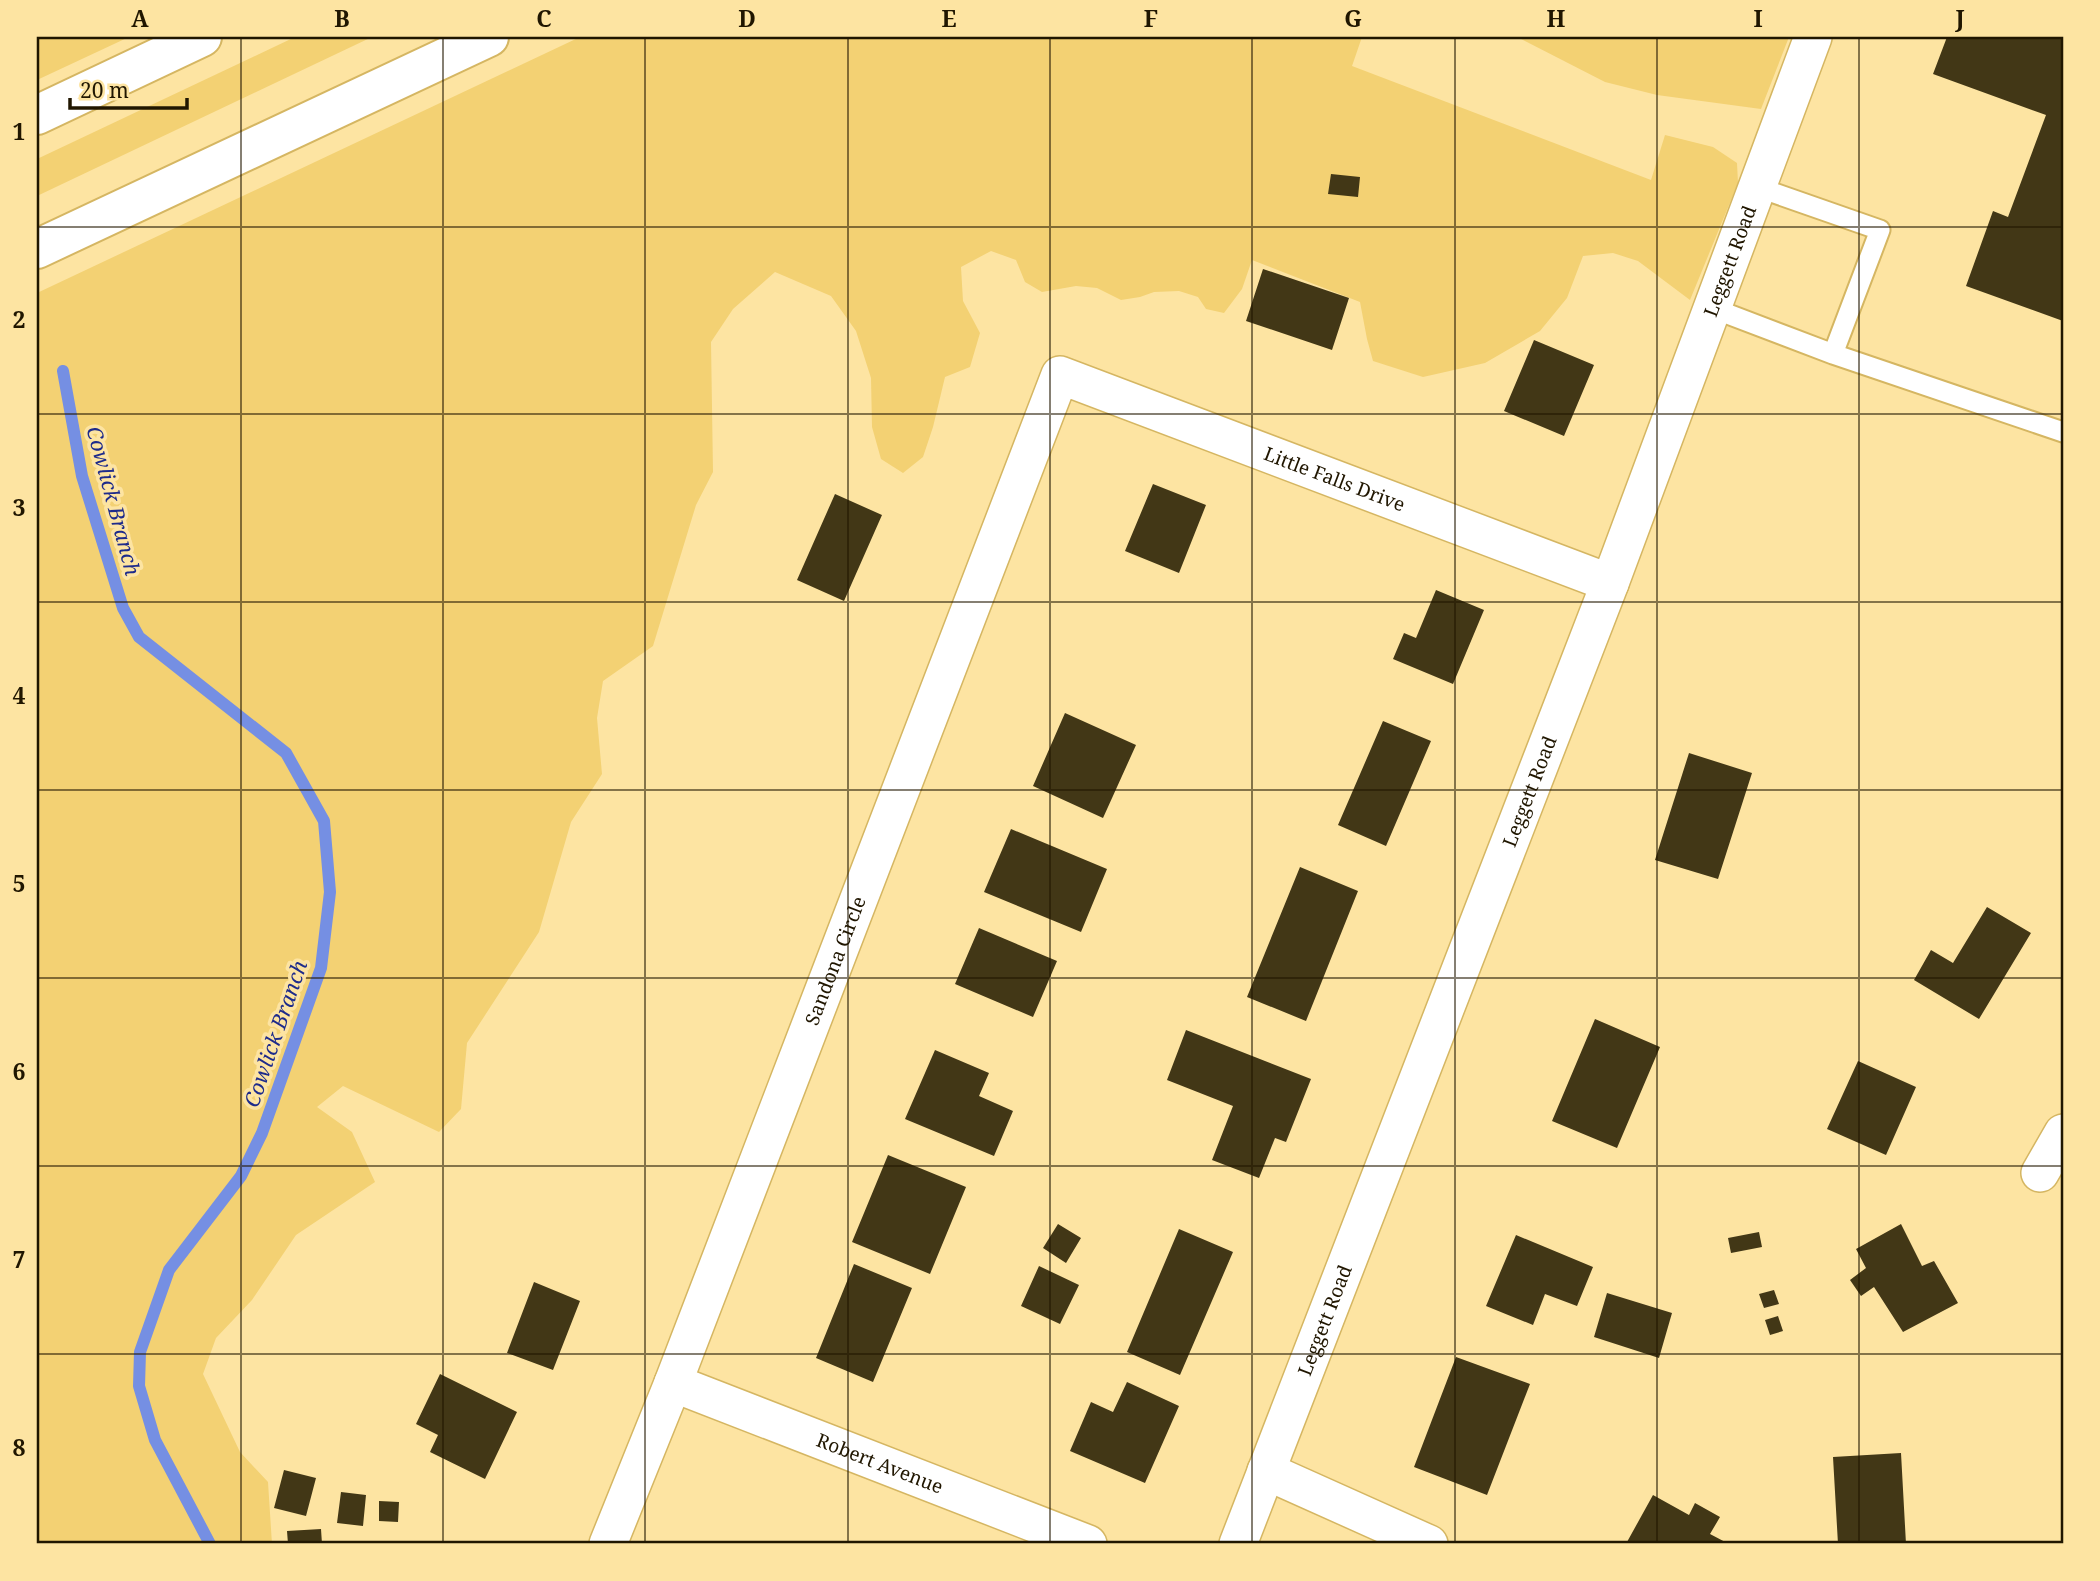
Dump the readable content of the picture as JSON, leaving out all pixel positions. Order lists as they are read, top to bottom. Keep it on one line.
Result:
{"streets":{"street":["Leggett Road","Little Falls Drive","Sandona Circle","Robert Avenue"]},"crossings":[["Leggett Road","Little Falls Drive"],["Little Falls Drive","Sandona Circle"],["Sandona Circle","Robert Avenue"]],"water":["Cowlick Branch"],"scale_bar":"20 m","grid":{"columns":["A","B","C","D","E","F","G","H","I","J"],"rows":["1","2","3","4","5","6","7","8"]}}
